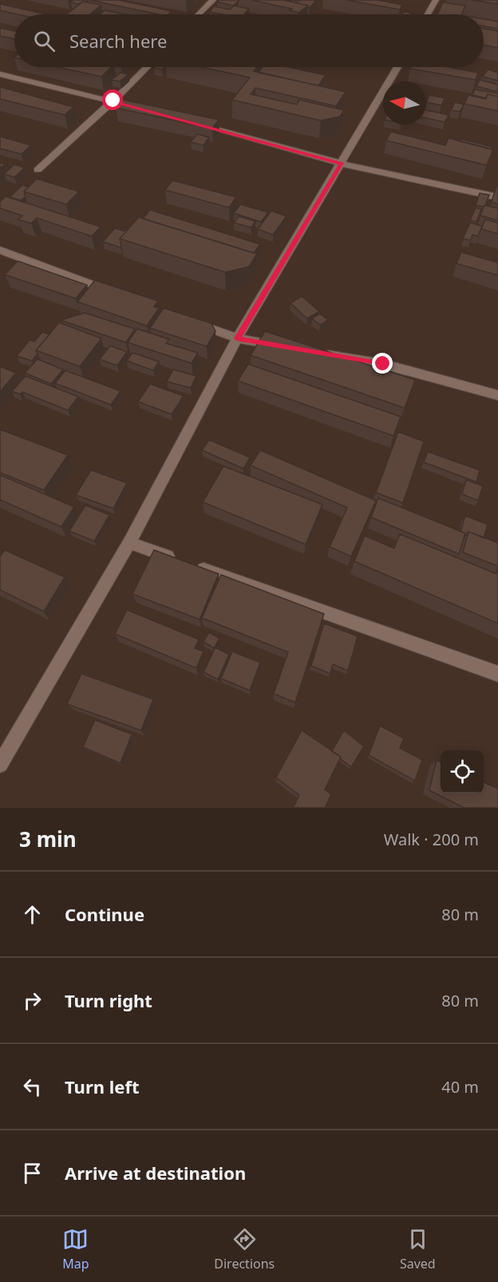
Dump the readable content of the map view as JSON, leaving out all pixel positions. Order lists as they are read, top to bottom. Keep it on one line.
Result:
{"north":"left","page":{"search":"Search here","heading":["3 min","Walk · 200 m"],"list":[["Continue","80 m"],["Turn right","80 m"],["Turn left","40 m"],"Arrive at destination"],"nav":["Map","Directions","Saved"]}}
